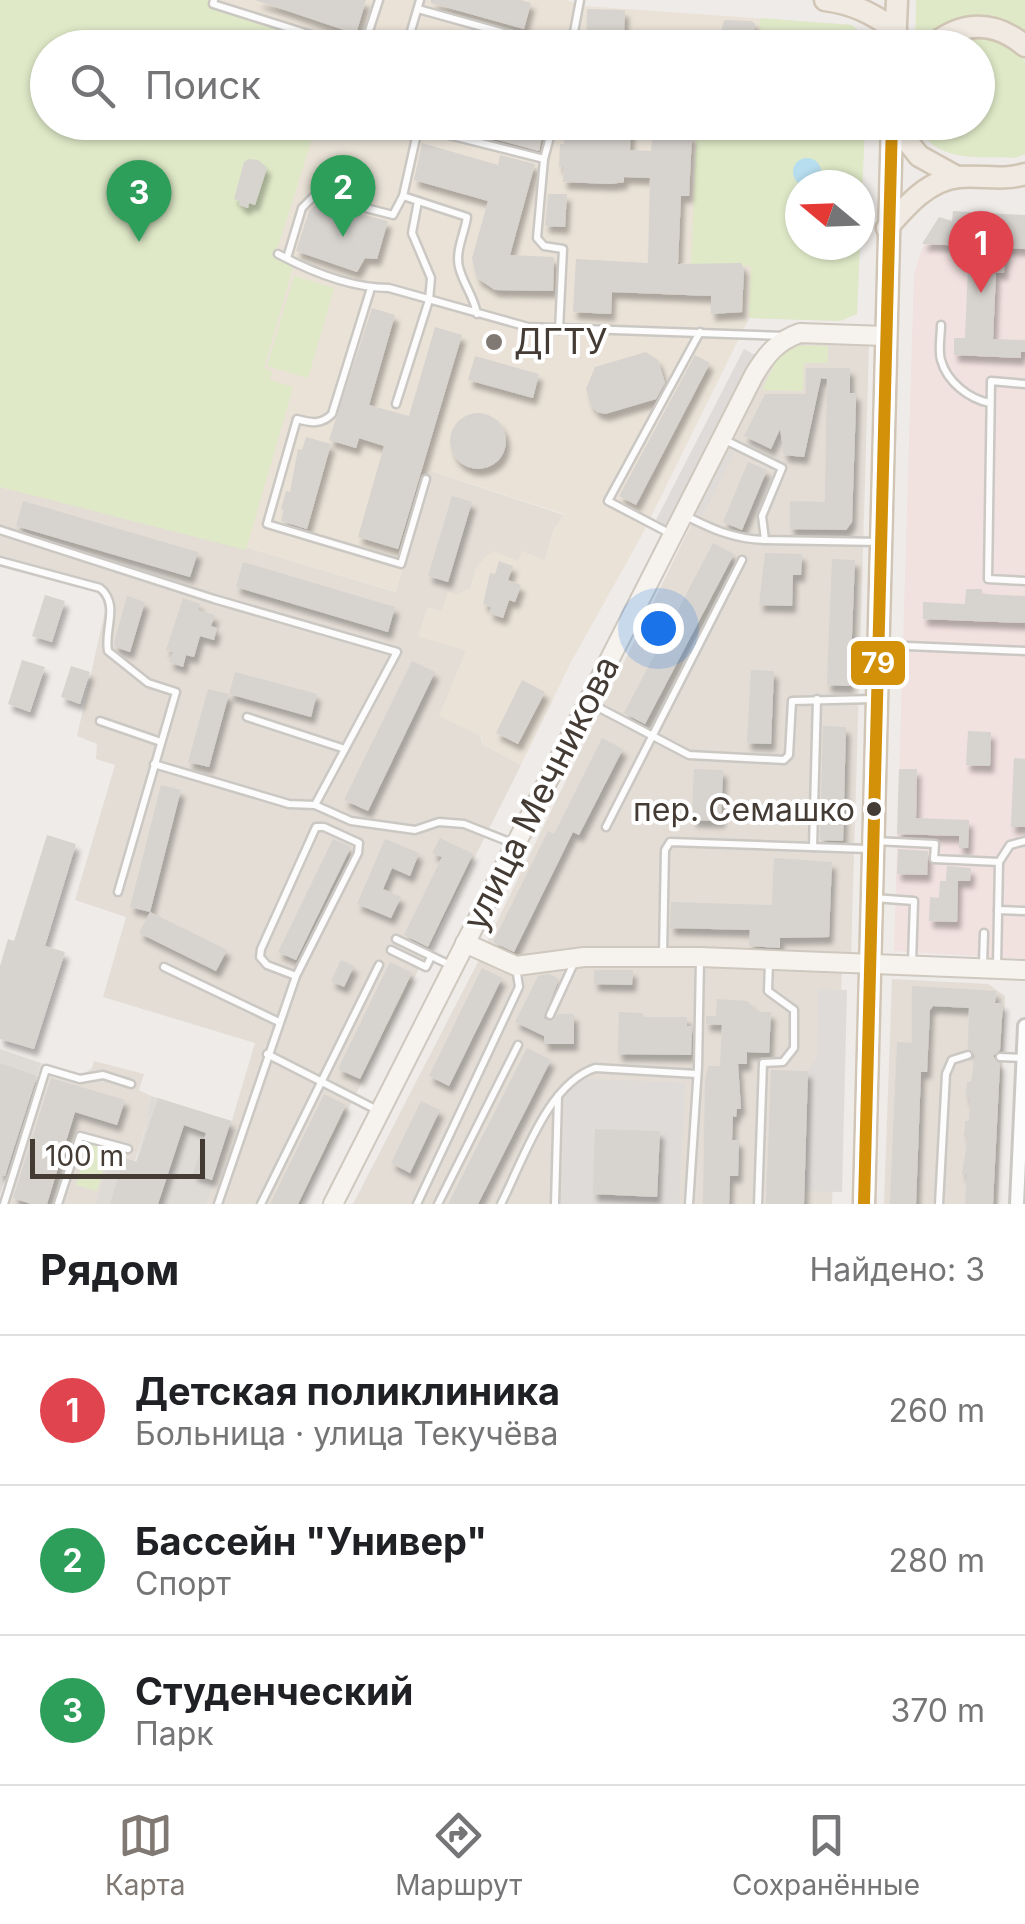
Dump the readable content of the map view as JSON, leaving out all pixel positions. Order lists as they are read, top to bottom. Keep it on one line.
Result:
{"streets":{"main road":["улица Мечникова"]},"places":["ДГТУ","пер. Семашко"],"lines":["transit line 79"],"scale_bar":"100 m","north":"left","page":{"search":"Поиск","pins":["2","3","1"],"scale":"100 m","heading":["Рядом","Найдено: 3"],"list":[{"mark":"1","name":"Детская поликлиника","note":"Больница · улица Текучёва","value":"260 m"},{"mark":"2","name":"Бассейн \"Универ\"","note":"Спорт","value":"280 m"},{"mark":"3","name":"Студенческий","note":"Парк","value":"370 m"}],"nav":["Карта","Маршрут","Сохранённые"]}}
